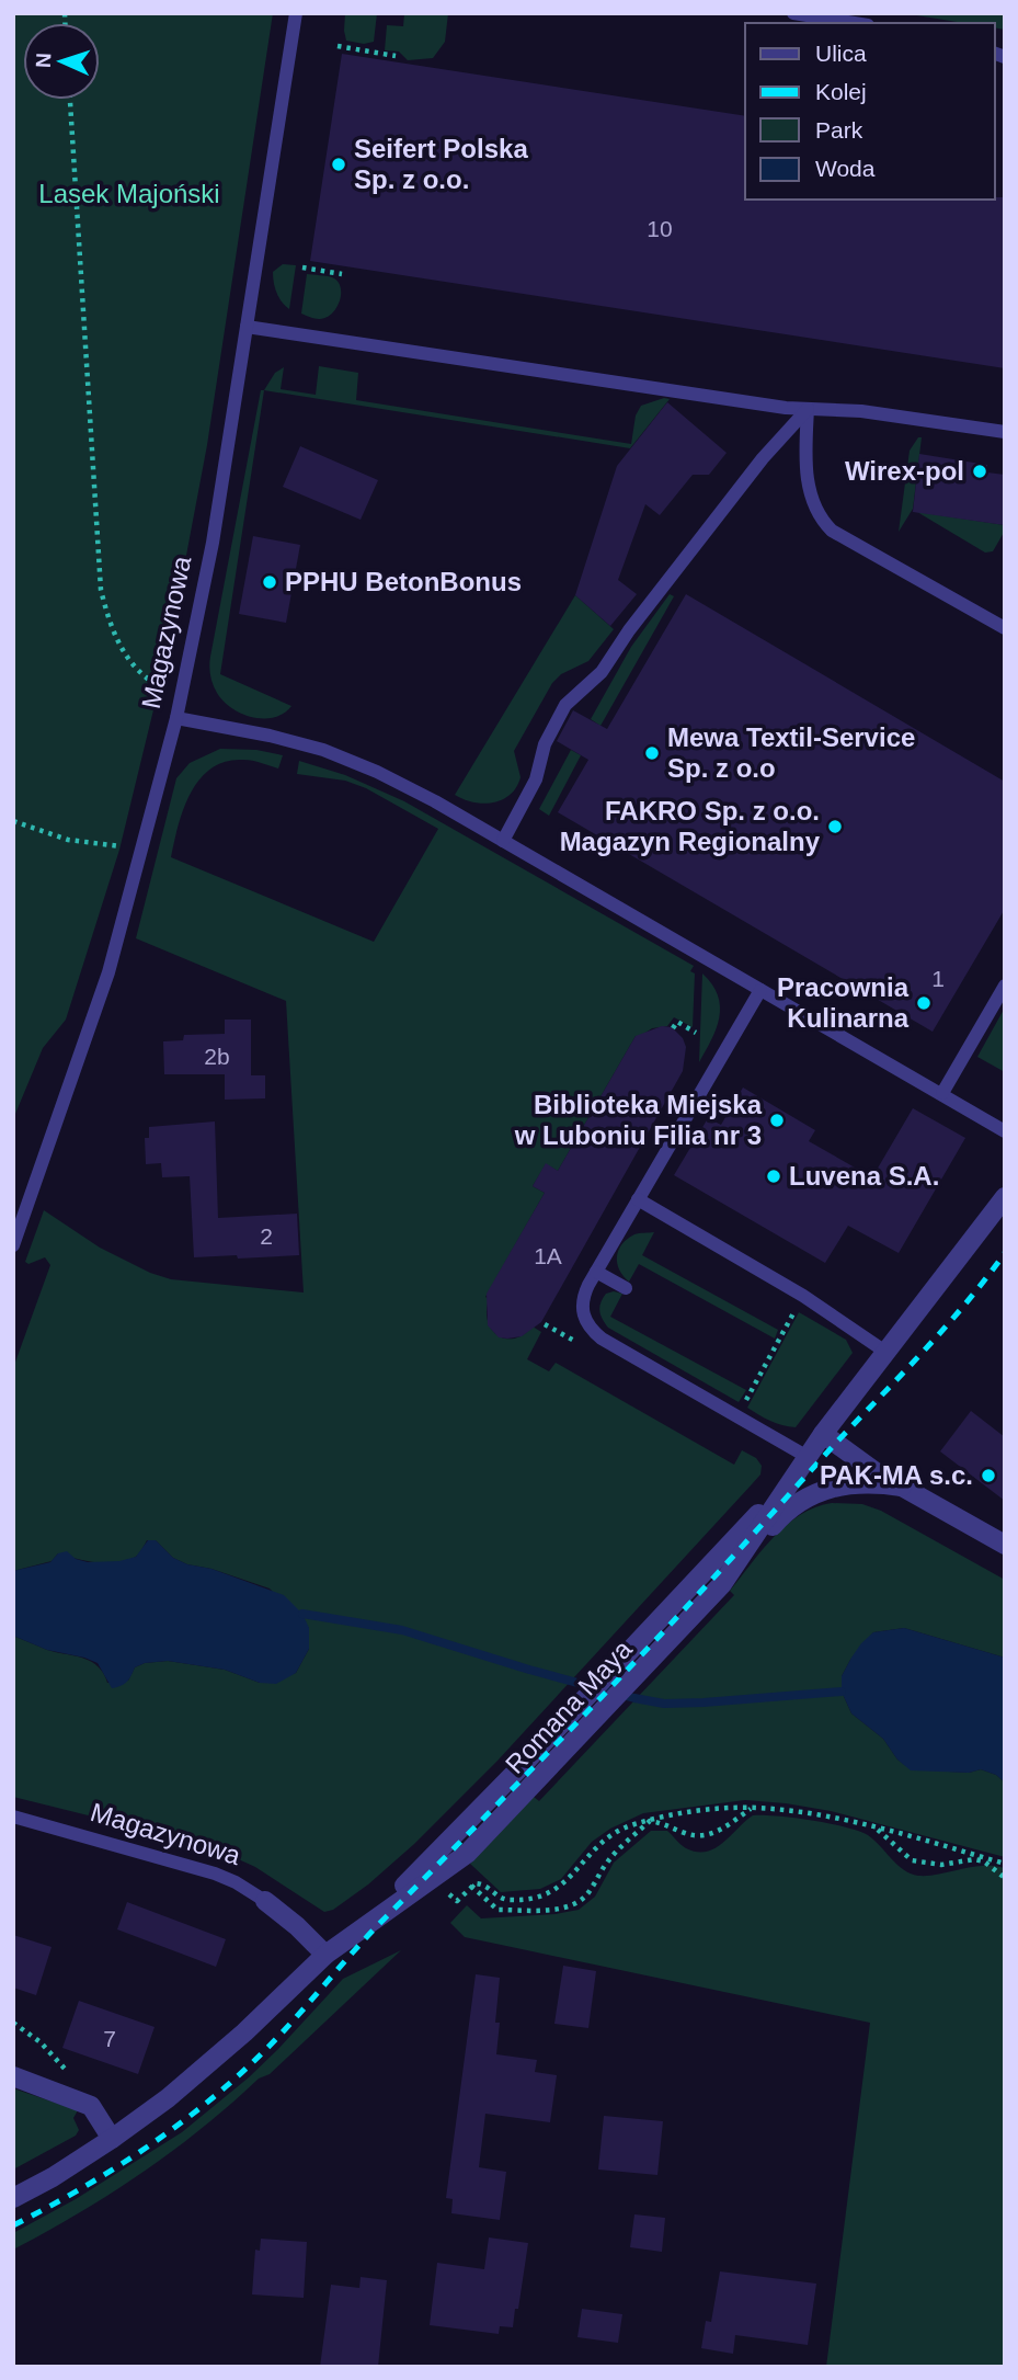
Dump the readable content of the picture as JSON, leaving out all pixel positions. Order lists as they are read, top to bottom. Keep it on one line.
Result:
{"streets":{"street":["Magazynowa","Romana Maya"]},"crossings":[["Magazynowa","Romana Maya"]],"parks":["Lasek Majoński"],"places":["Seifert Polska Sp. z o.o.","Wirex-pol","PPHU BetonBonus","Mewa Textil-Service Sp. z o.o","FAKRO Sp. z o.o. Magazyn Regionalny","Pracownia Kulinarna","Biblioteka Miejska w Luboniu Filia nr 3","Luvena S.A.","PAK-MA s.c."],"house_numbers":["10","1","2b","2","1A","7"],"legend":["Ulica","Kolej","Park","Woda"],"north":"left"}
